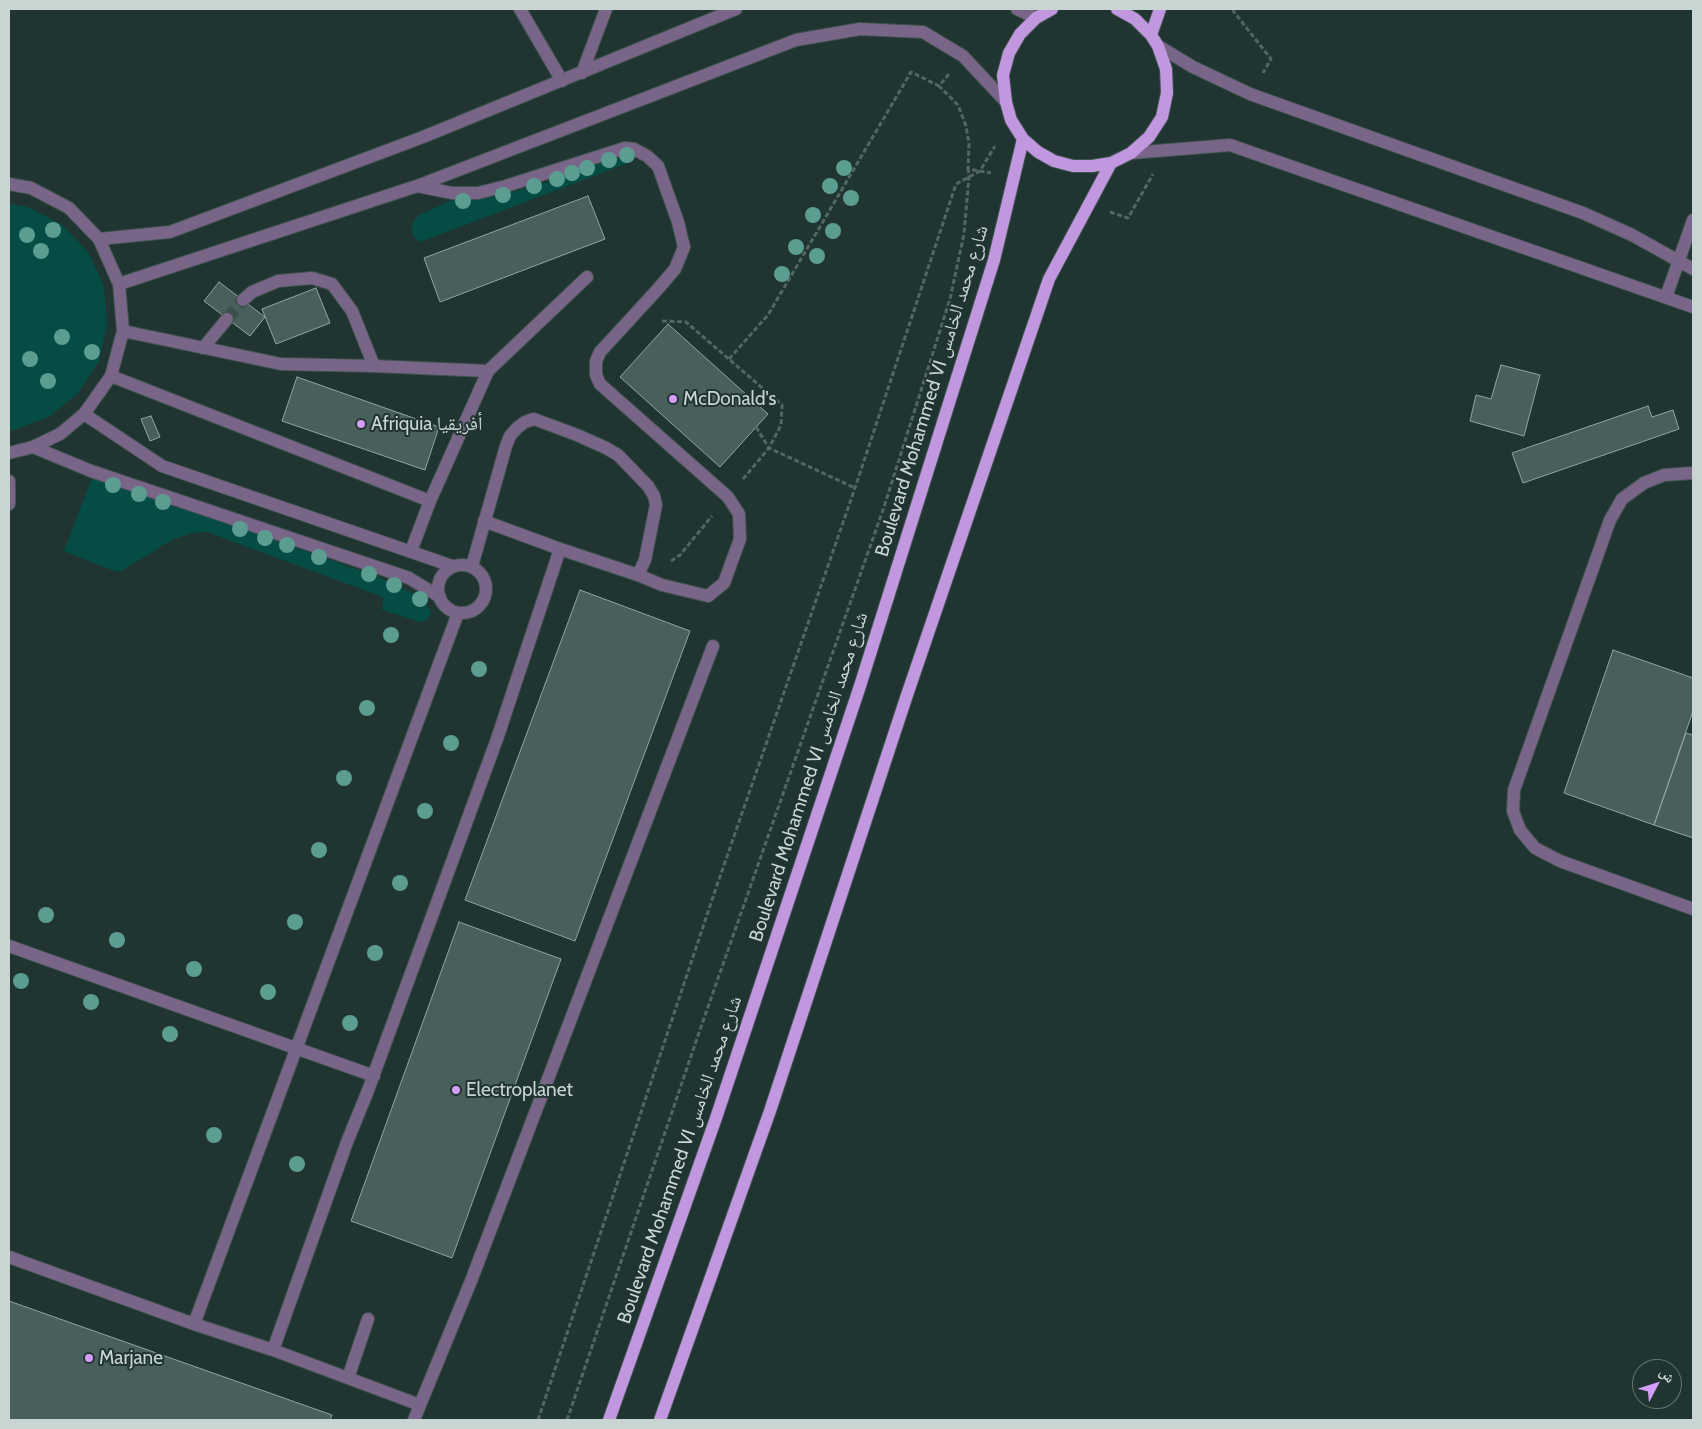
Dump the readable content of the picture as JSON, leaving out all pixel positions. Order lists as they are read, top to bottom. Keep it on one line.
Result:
{"streets":{"main road":["Boulevard Mohammed VI شارع محمد الخامس"]},"places":["McDonald's","Afriquia أفريقيا","Electroplanet","Marjane"],"north":"top right"}
